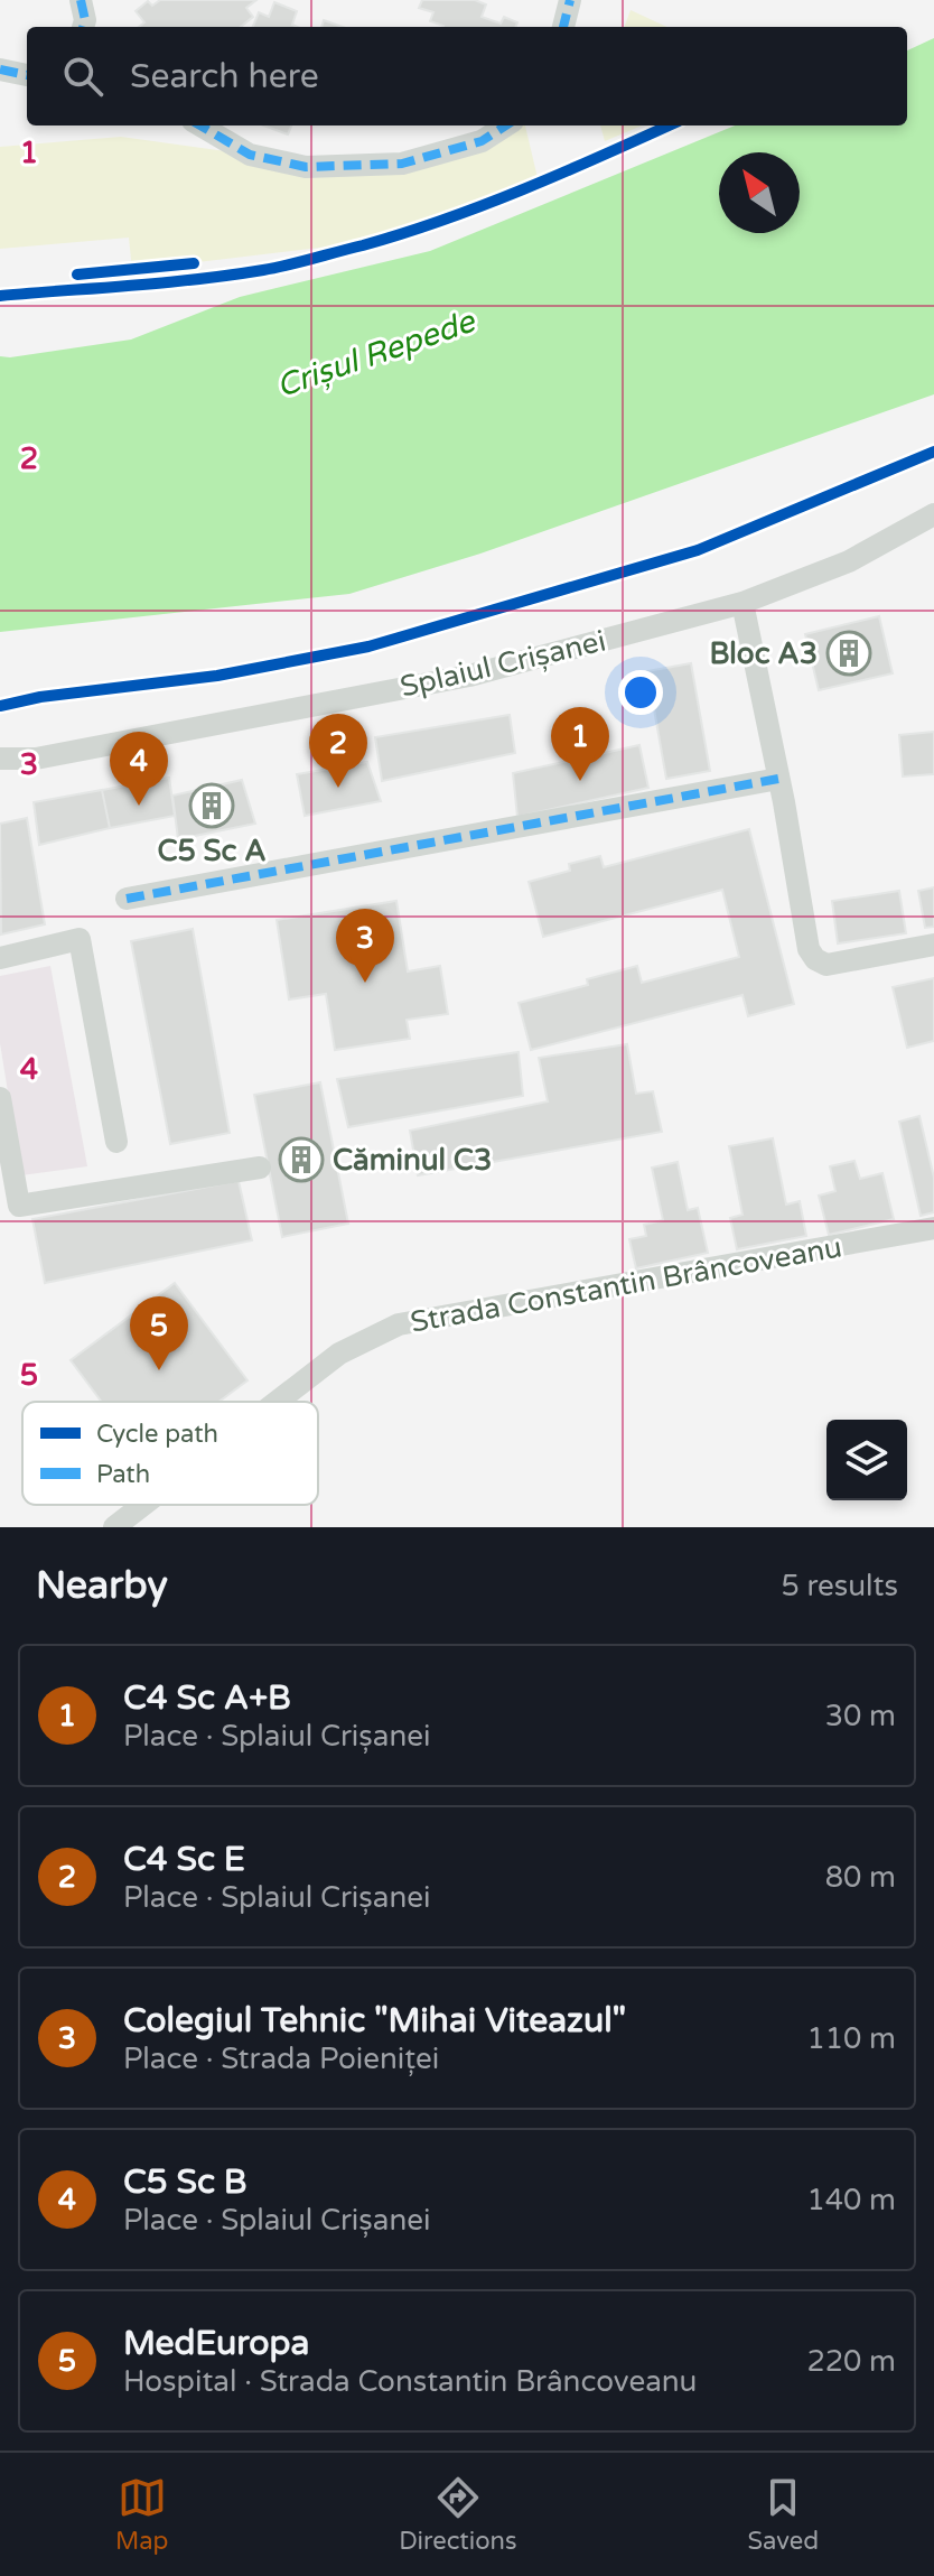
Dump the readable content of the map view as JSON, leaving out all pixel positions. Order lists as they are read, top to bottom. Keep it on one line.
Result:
{"streets":{"street":["Splaiul Crișanei","Strada Constantin Brâncoveanu"]},"water":["Crișul Repede"],"places":{"building":["Bloc A3","C5 Sc A","Căminul C3"]},"legend":["Cycle path","Path"],"north":"top left","page":{"search":"Search here","pins":["1","2","4","3","5"],"heading":["Nearby","5 results"],"list":[{"mark":"1","name":"C4 Sc A+B","note":"Place · Splaiul Crișanei","value":"30 m"},{"mark":"2","name":"C4 Sc E","note":"Place · Splaiul Crișanei","value":"80 m"},{"mark":"3","name":"Colegiul Tehnic \"Mihai Viteazul\"","note":"Place · Strada Poieniței","value":"110 m"},{"mark":"4","name":"C5 Sc B","note":"Place · Splaiul Crișanei","value":"140 m"},{"mark":"5","name":"MedEuropa","note":"Hospital · Strada Constantin Brâncoveanu","value":"220 m"}],"nav":["Map","Directions","Saved"]},"grid":{"rows":["1","2","3","4","5"]}}
